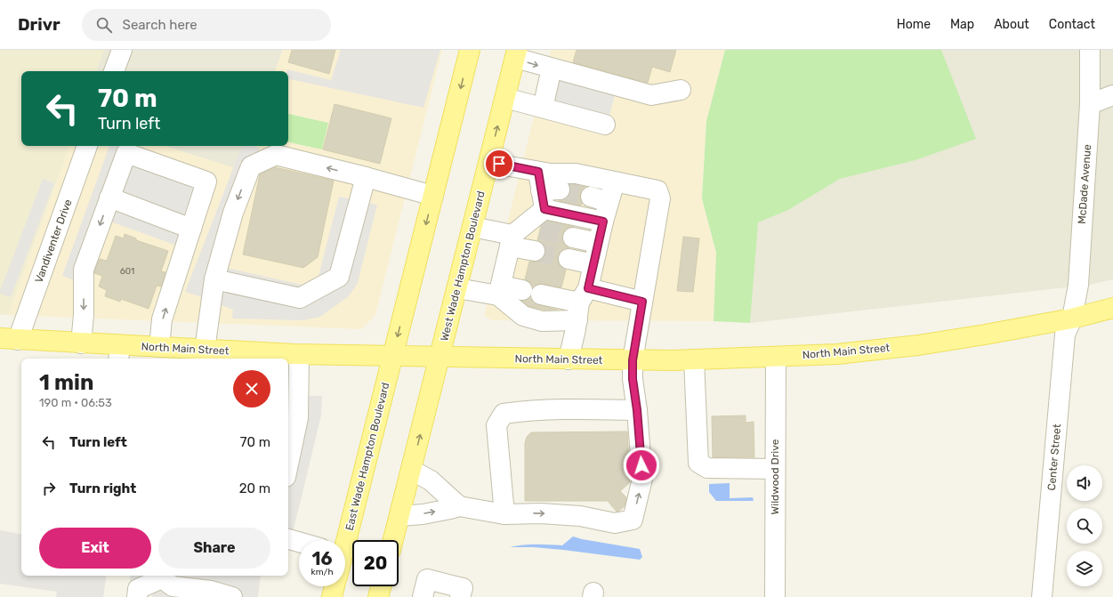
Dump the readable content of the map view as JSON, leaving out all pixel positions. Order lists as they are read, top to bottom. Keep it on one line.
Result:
{"streets":{"main road":["West Wade Hampton Boulevard","North Main Street","East Wade Hampton Boulevard"],"street":["McDade Avenue","Vandiventer Drive","Center Street","Wildwood Drive"]},"crossings":[["McDade Avenue","North Main Street"],["McDade Avenue","Center Street"],["Vandiventer Drive","North Main Street"],["West Wade Hampton Boulevard","North Main Street"],["North Main Street","East Wade Hampton Boulevard"],["North Main Street","Center Street"],["North Main Street","Wildwood Drive"]],"house_numbers":["601"],"page":{"header":"Drivr","search":"Search here","nav":["Home","Map","About","Contact"],"turn":["70 m","Turn left"],"heading":["1 min","190 m · 06:53"],"list":[{"name":"Turn left","value":"70 m"},{"name":"Turn right","value":"20 m"}],"buttons":["Exit","Share"],"speed":"16 km/h","limit":"20"}}
